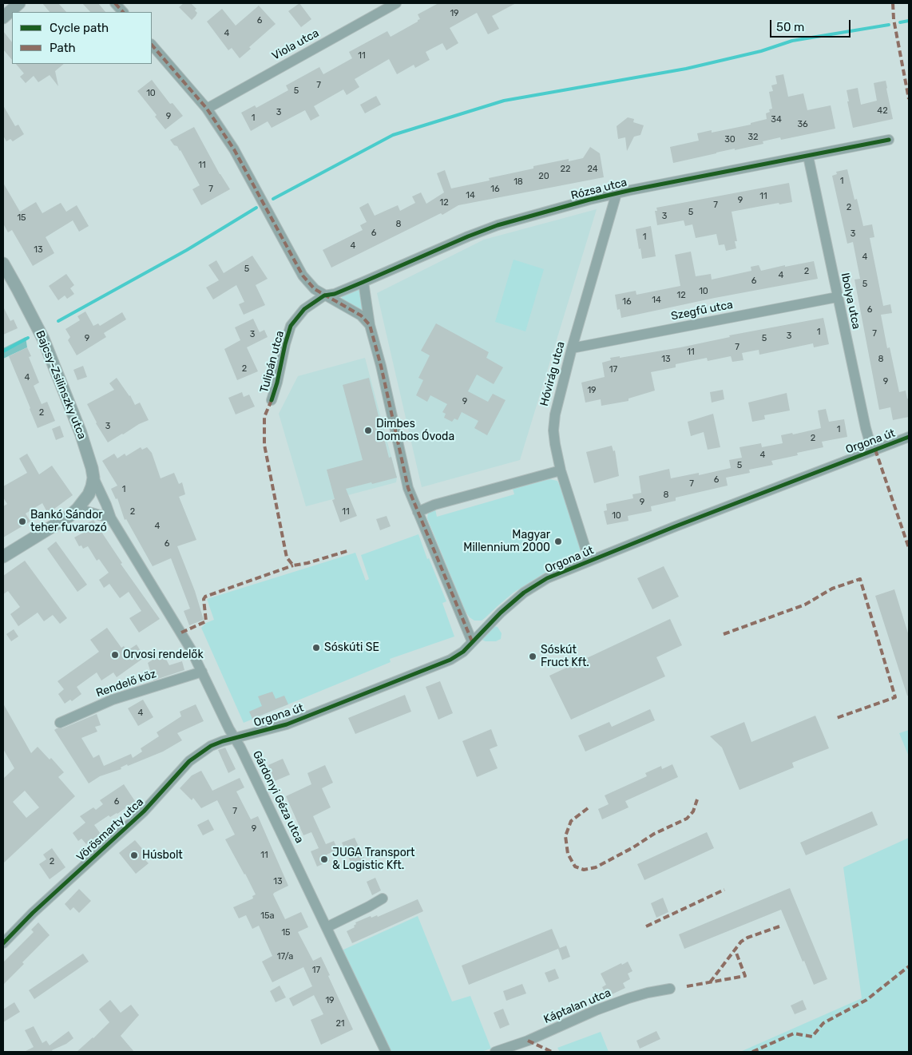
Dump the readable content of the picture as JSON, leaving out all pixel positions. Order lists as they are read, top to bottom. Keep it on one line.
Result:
{"streets":{"street":["Viola utca","Rózsa utca","Ibolya utca","Szegfű utca","Tulipán utca","Hóvirág utca","Bajcsy-Zsilinszky utca","Orgona út","Rendelő köz","Gárdonyi Géza utca","Vörösmarty utca","Káptalan utca"]},"crossings":[["Rózsa utca","Ibolya utca"],["Rózsa utca","Tulipán utca"],["Rózsa utca","Hóvirág utca"],["Ibolya utca","Szegfű utca"],["Ibolya utca","Orgona út"],["Szegfű utca","Hóvirág utca"],["Hóvirág utca","Orgona út"],["Bajcsy-Zsilinszky utca","Gárdonyi Géza utca"],["Orgona út","Gárdonyi Géza utca"],["Orgona út","Vörösmarty utca"],["Rendelő köz","Gárdonyi Géza utca"],["Gárdonyi Géza utca","Vörösmarty utca"]],"places":["Dimbes Dombos Óvoda","Bankó Sándor teher fuvarozó","Magyar Millennium 2000","Sóskúti SE","Orvosi rendelők","Sóskút Fruct Kft.","Húsbolt","JUGA Transport & Logistic Kft."],"house_numbers":["19","6","4","11","7","5","10","42","3","9","1","34","36","32","30","11","22","24","20","1","18","7","16","14","11","9","12","7","2","5","3","15","8","6","3","1","4","13","4","5","2","4","6","5","10","12","14","16","6","1","7","3","3","9","5","7","11","13","8","2","17","4","9","19","9","2","3","1","2","4","5","6","7","1","8","9","2","11","10","4","6","4","6","7","9","11","2","13","15a","15","17/a","17","19","21"],"legend":["Cycle path","Path"],"scale_bar":"50 m"}
